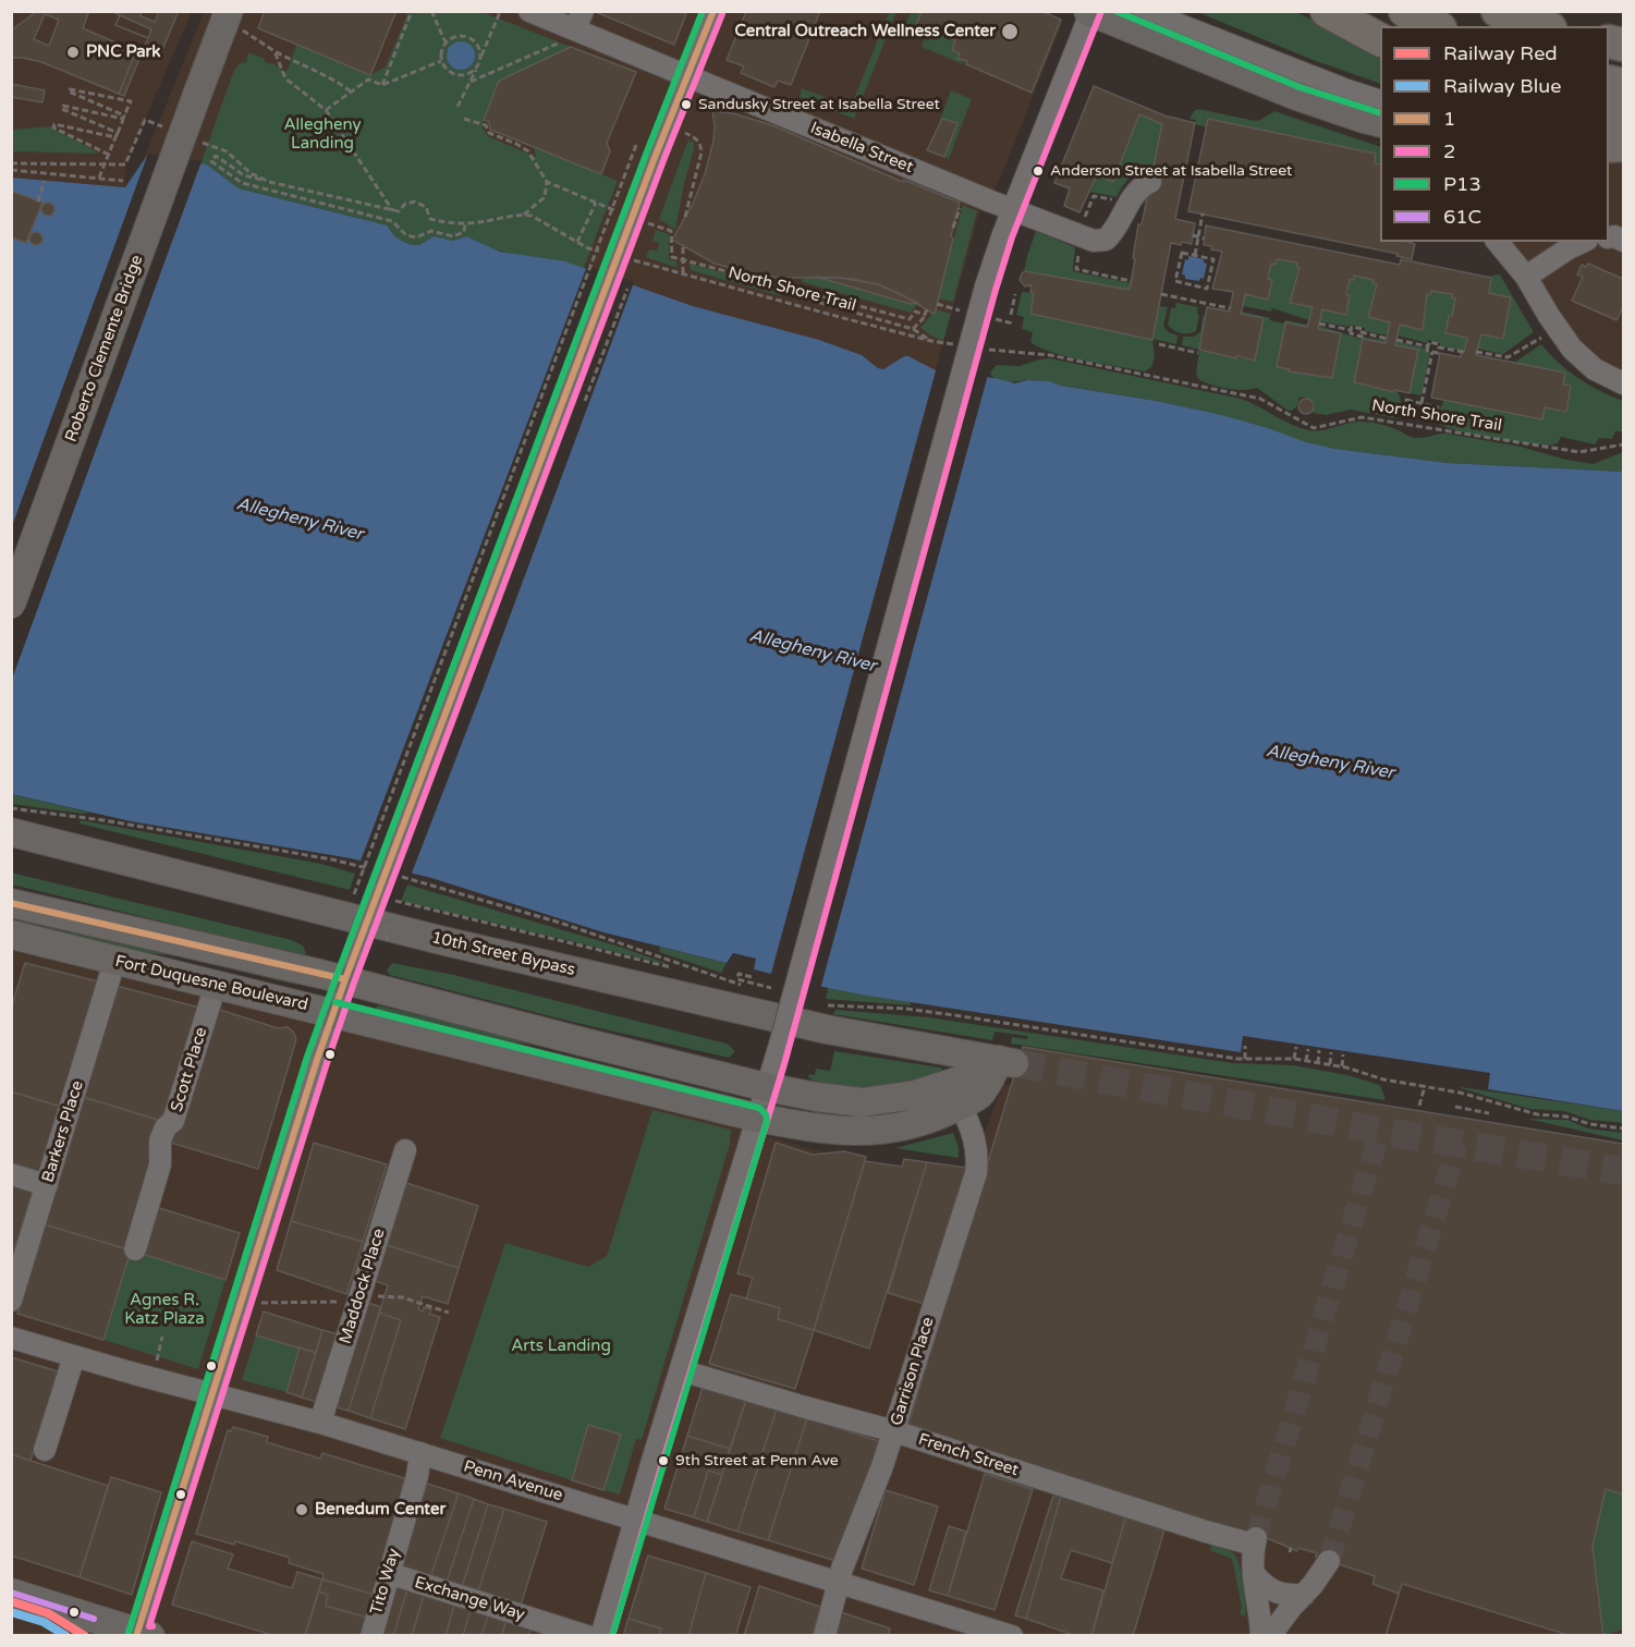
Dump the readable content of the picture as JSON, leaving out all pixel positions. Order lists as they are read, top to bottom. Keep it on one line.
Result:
{"streets":{"main road":["Roberto Clemente Bridge","10th Street Bypass","Fort Duquesne Boulevard"],"street":["Isabella Street","Scott Place","Barkers Place","Maddock Place","Garrison Place","French Street","Penn Avenue","Tito Way","Exchange Way"],"path":["North Shore Trail"]},"crossings":[["10th Street Bypass","Fort Duquesne Boulevard"],["Fort Duquesne Boulevard","Barkers Place"],["Fort Duquesne Boulevard","Garrison Place"],["Maddock Place","Penn Avenue"],["Garrison Place","French Street"],["Garrison Place","Penn Avenue"],["Penn Avenue","Tito Way"],["Tito Way","Exchange Way"]],"water":["Allegheny River"],"parks":["Allegheny Landing","Agnes R. Katz Plaza","Arts Landing"],"places":["Central Outreach Wellness Center","PNC Park","Sandusky Street at Isabella Street","Anderson Street at Isabella Street","9th Street at Penn Ave","Benedum Center"],"lines":["transit line 1","transit line P13","transit line 2","transit line 61C","rail line Red","rail line Blue"],"legend":["Railway Red","Railway Blue","1","2","P13","61C"]}
